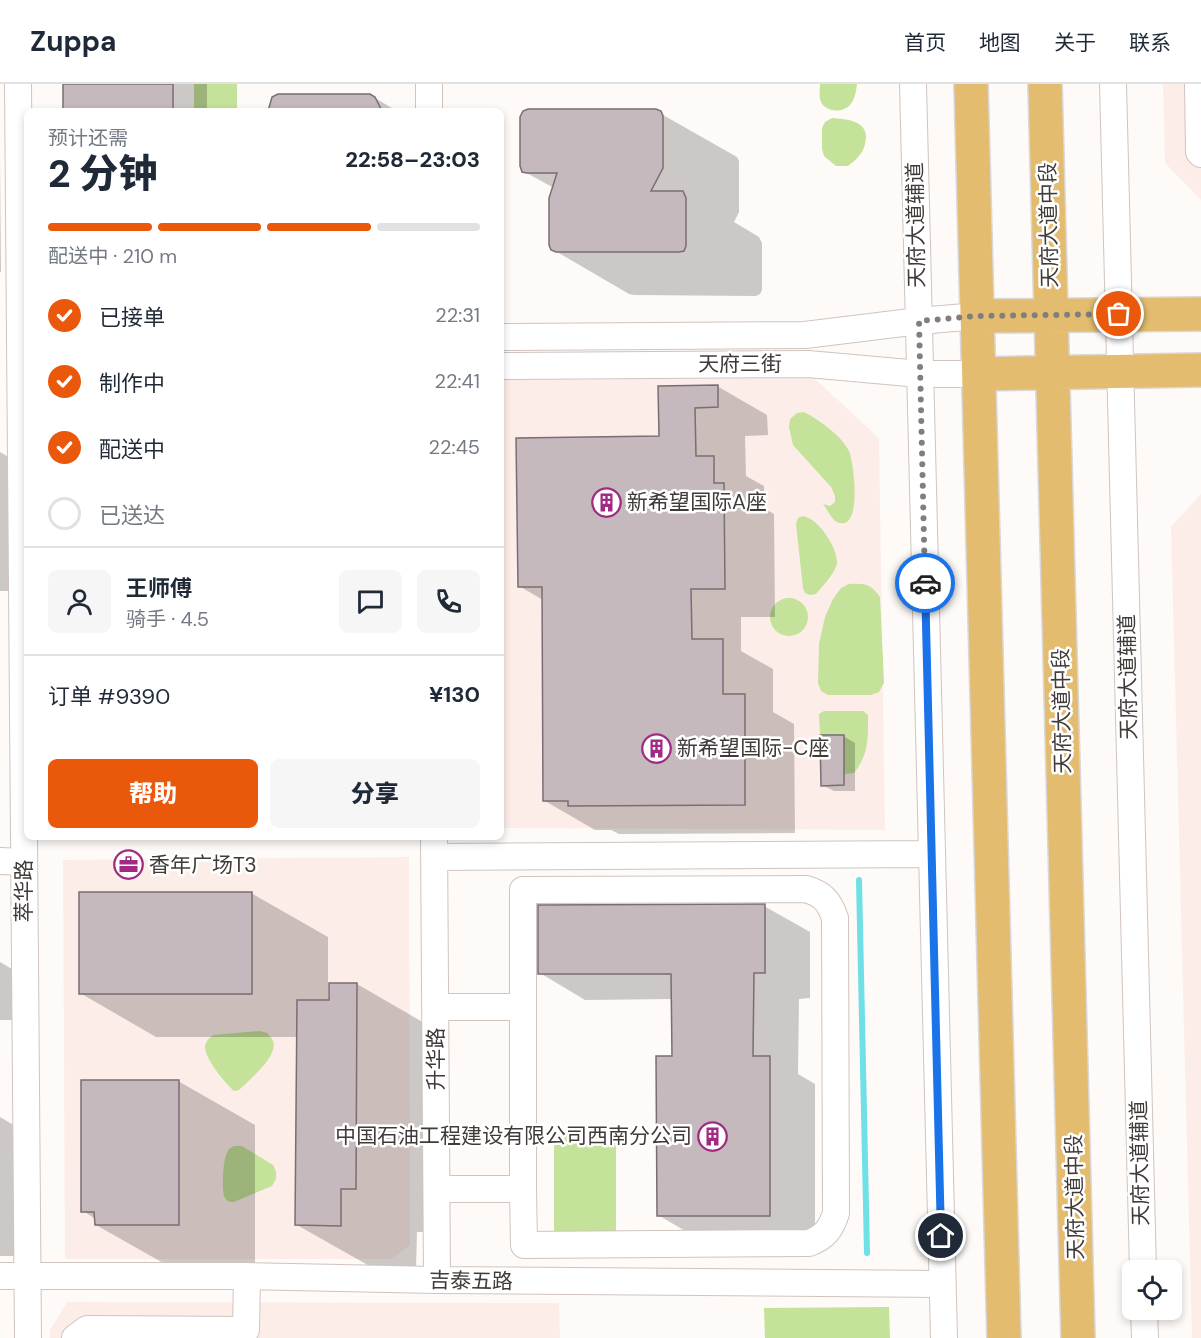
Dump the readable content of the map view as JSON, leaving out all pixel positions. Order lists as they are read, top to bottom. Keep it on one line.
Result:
{"streets":{"main road":["天府大道中段"],"street":["天府大道辅道","天府三街","萃华路","升华路","吉泰五路"]},"crossings":[["天府大道辅道","天府三街"],["天府大道辅道","吉泰五路"],["萃华路","吉泰五路"],["升华路","吉泰五路"]],"places":{"building":["新希望国际A座","新希望国际-C座","中国石油工程建设有限公司西南分公司"],"office":["香年广场T3"]},"page":{"header":"Zuppa","nav":["首页","地图","关于","联系"],"heading":["2 分钟","预计还需","22:58–23:03"],"panel":["王师傅","骑手 · 4.5","订单 #9390","¥130"],"bar":"配送中 · 210 m","list":[["已接单","22:31"],["制作中","22:41"],["配送中","22:45"],"已送达"],"buttons":["帮助","分享"]}}
